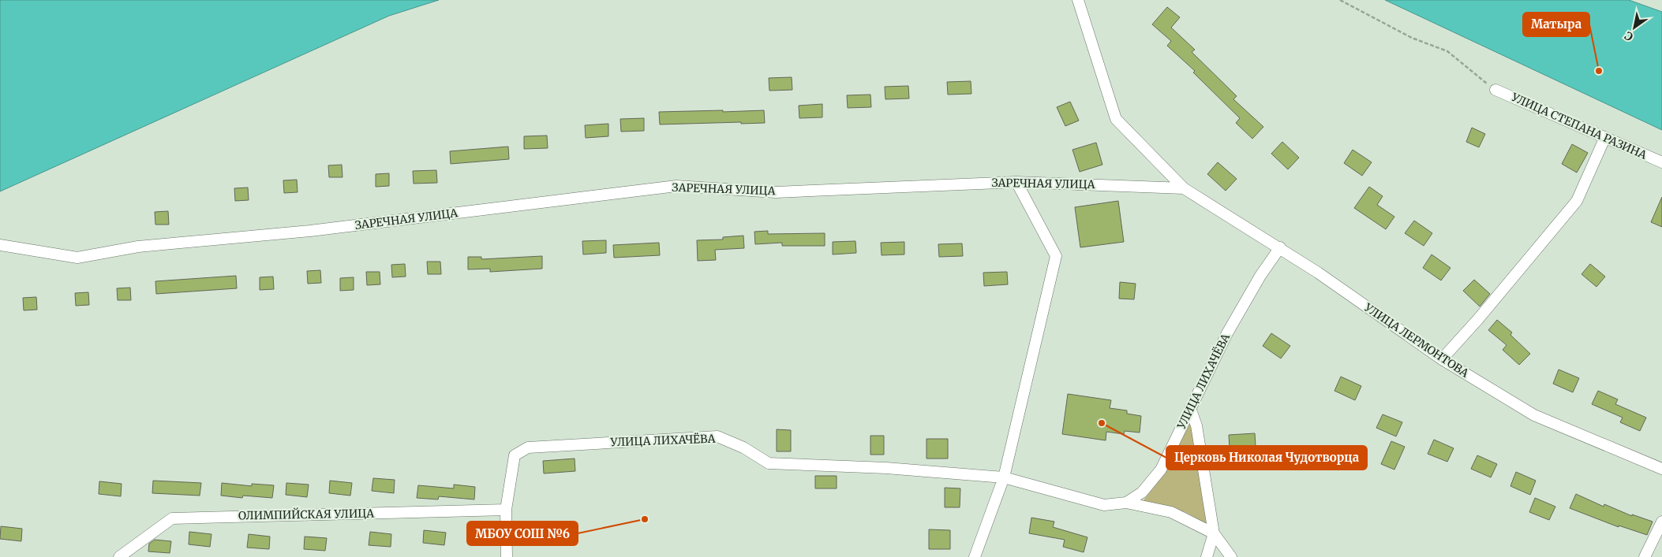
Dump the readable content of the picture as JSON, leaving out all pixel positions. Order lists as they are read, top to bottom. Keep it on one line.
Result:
{"streets":{"street":["УЛИЦА СТЕПАНА РАЗИНА","ЗАРЕЧНАЯ УЛИЦА","УЛИЦА ЛЕРМОНТОВА","УЛИЦА ЛИХАЧЁВА","ОЛИМПИЙСКАЯ УЛИЦА"]},"crossings":[["ЗАРЕЧНАЯ УЛИЦА","УЛИЦА ЛЕРМОНТОВА"],["УЛИЦА ЛЕРМОНТОВА","УЛИЦА ЛИХАЧЁВА"],["УЛИЦА ЛИХАЧЁВА","ОЛИМПИЙСКАЯ УЛИЦА"]],"places":["Матыра","Церковь Николая Чудотворца","МБОУ СОШ №6"],"north":"bottom left"}
